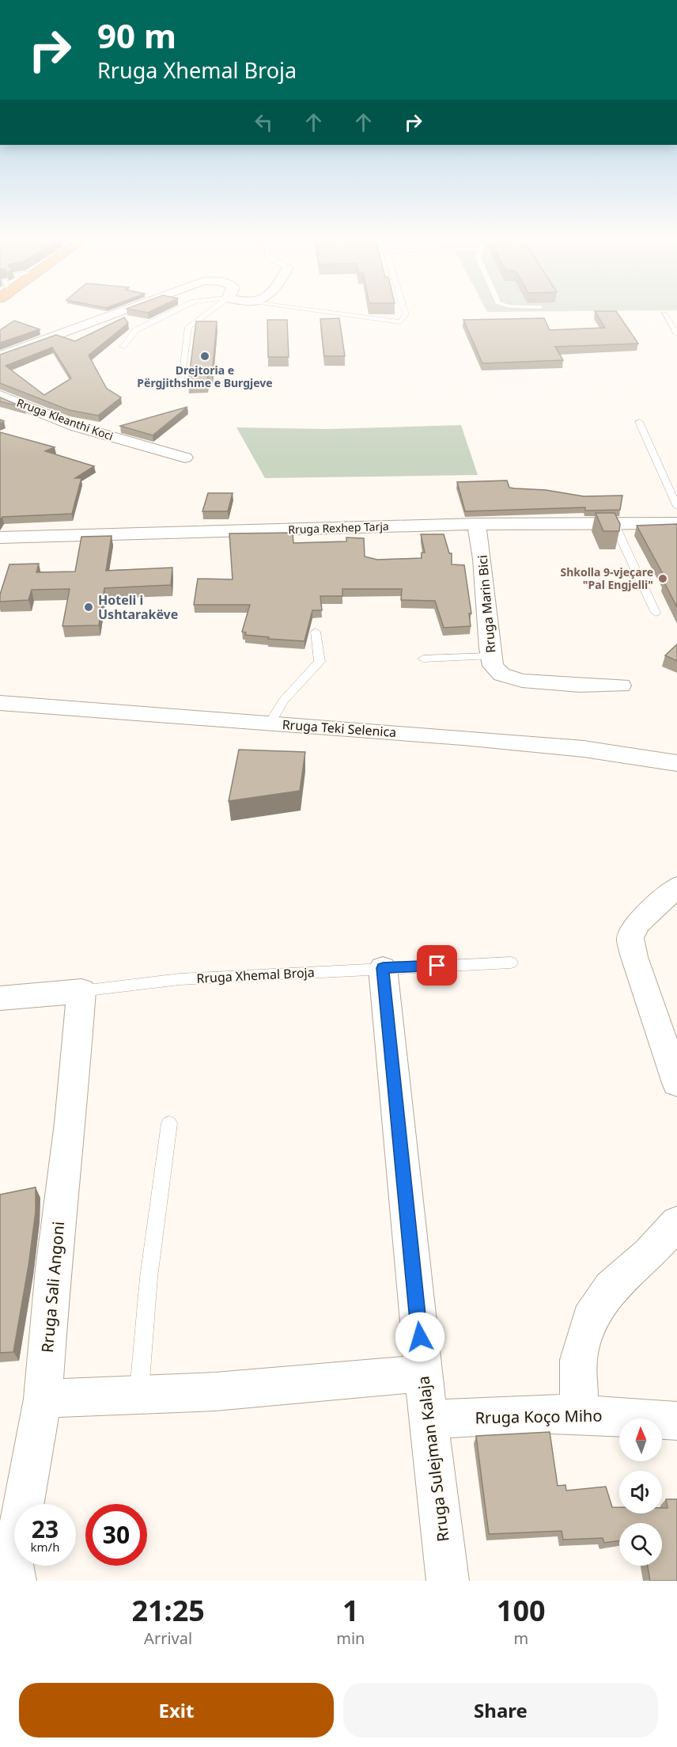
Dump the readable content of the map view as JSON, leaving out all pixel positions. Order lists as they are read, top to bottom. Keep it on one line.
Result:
{"streets":{"street":["Rruga Kleanthi Koci","Rruga Rexhep Tarja","Rruga Marin Bici","Rruga Teki Selenica","Rruga Xhemal Broja","Rruga Sali Angoni","Rruga Koço Miho","Rruga Sulejman Kalaja"]},"crossings":[["Rruga Rexhep Tarja","Rruga Marin Bici"],["Rruga Xhemal Broja","Rruga Sali Angoni"],["Rruga Xhemal Broja","Rruga Sulejman Kalaja"],["Rruga Koço Miho","Rruga Sulejman Kalaja"]],"places":["Drejtoria e Përgjithshme e Burgjeve","Shkolla 9-vjeçare \"Pal Engjelli\"","Hoteli i Ushtarakëve"],"north":"top","page":{"turn":["90 m","Rruga Xhemal Broja"],"speed":"23 km/h","limit":"30","eta":["21:25","Arrival","1","min","100","m"],"buttons":["Exit","Share"]}}
